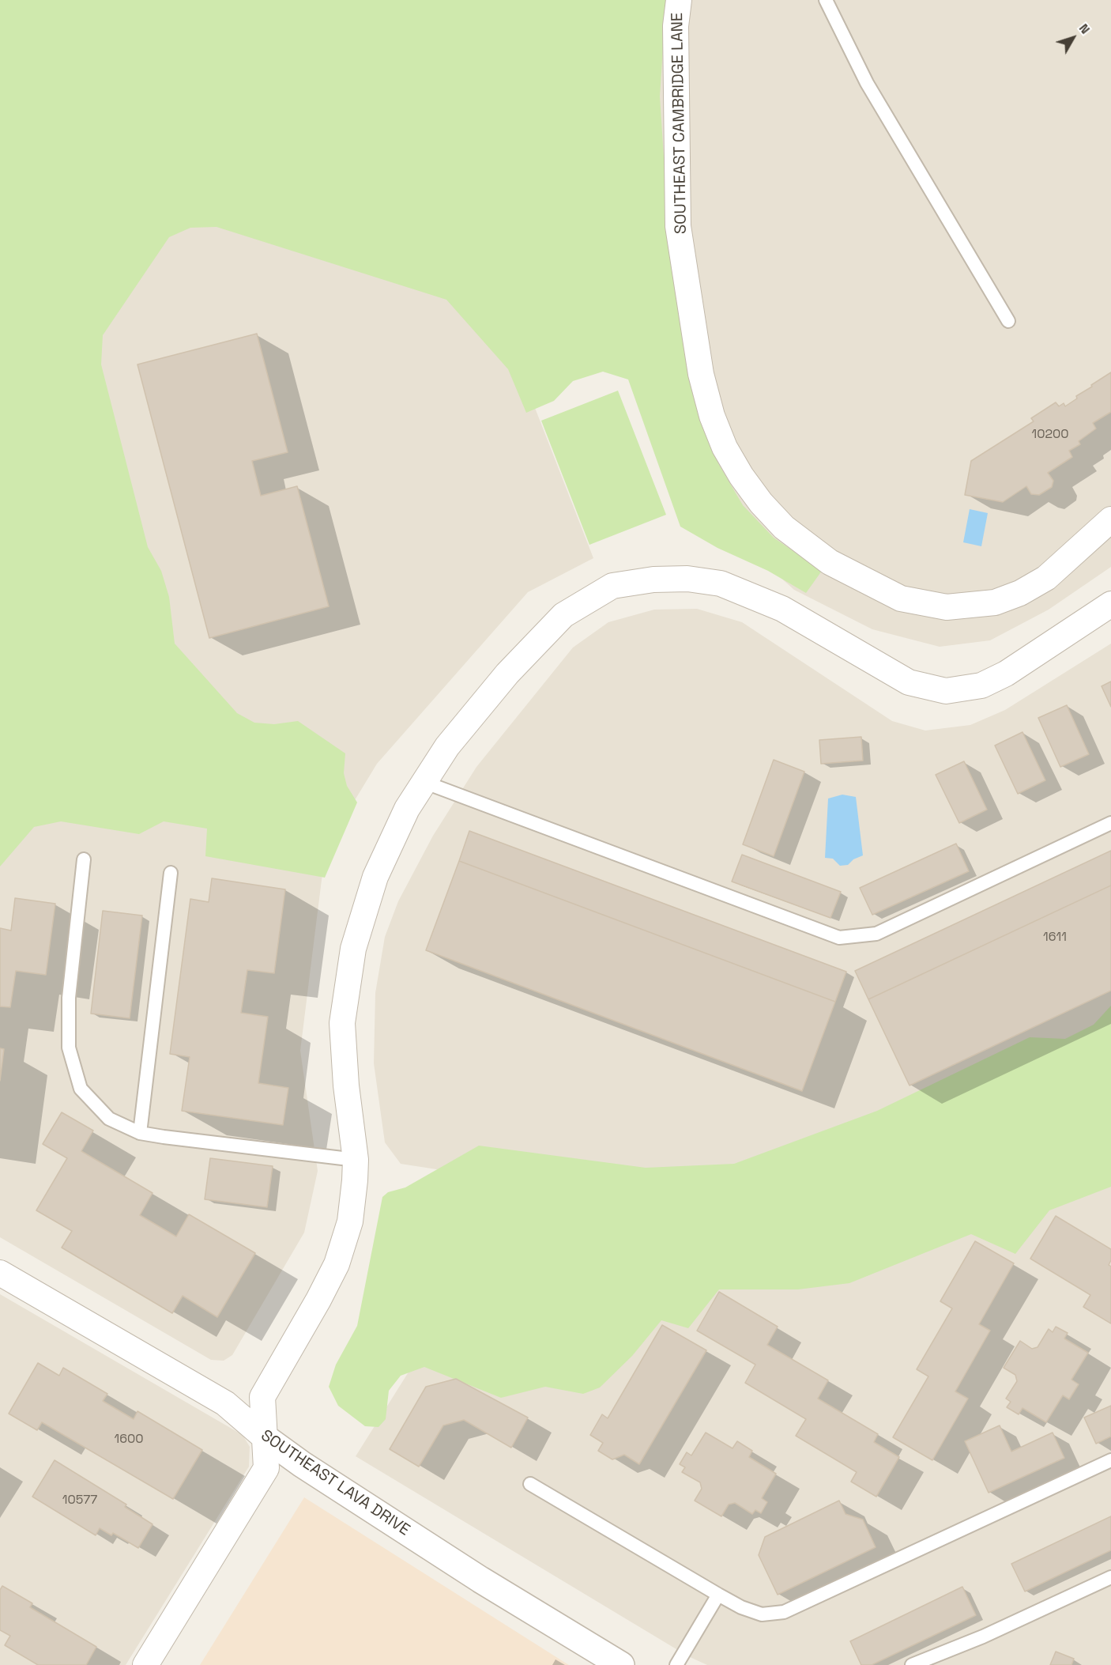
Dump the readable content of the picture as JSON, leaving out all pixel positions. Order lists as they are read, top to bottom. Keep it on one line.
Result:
{"streets":{"street":["SOUTHEAST CAMBRIDGE LANE","SOUTHEAST LAVA DRIVE"]},"house_numbers":["10200","1611","1600","10577"],"north":"top right"}
